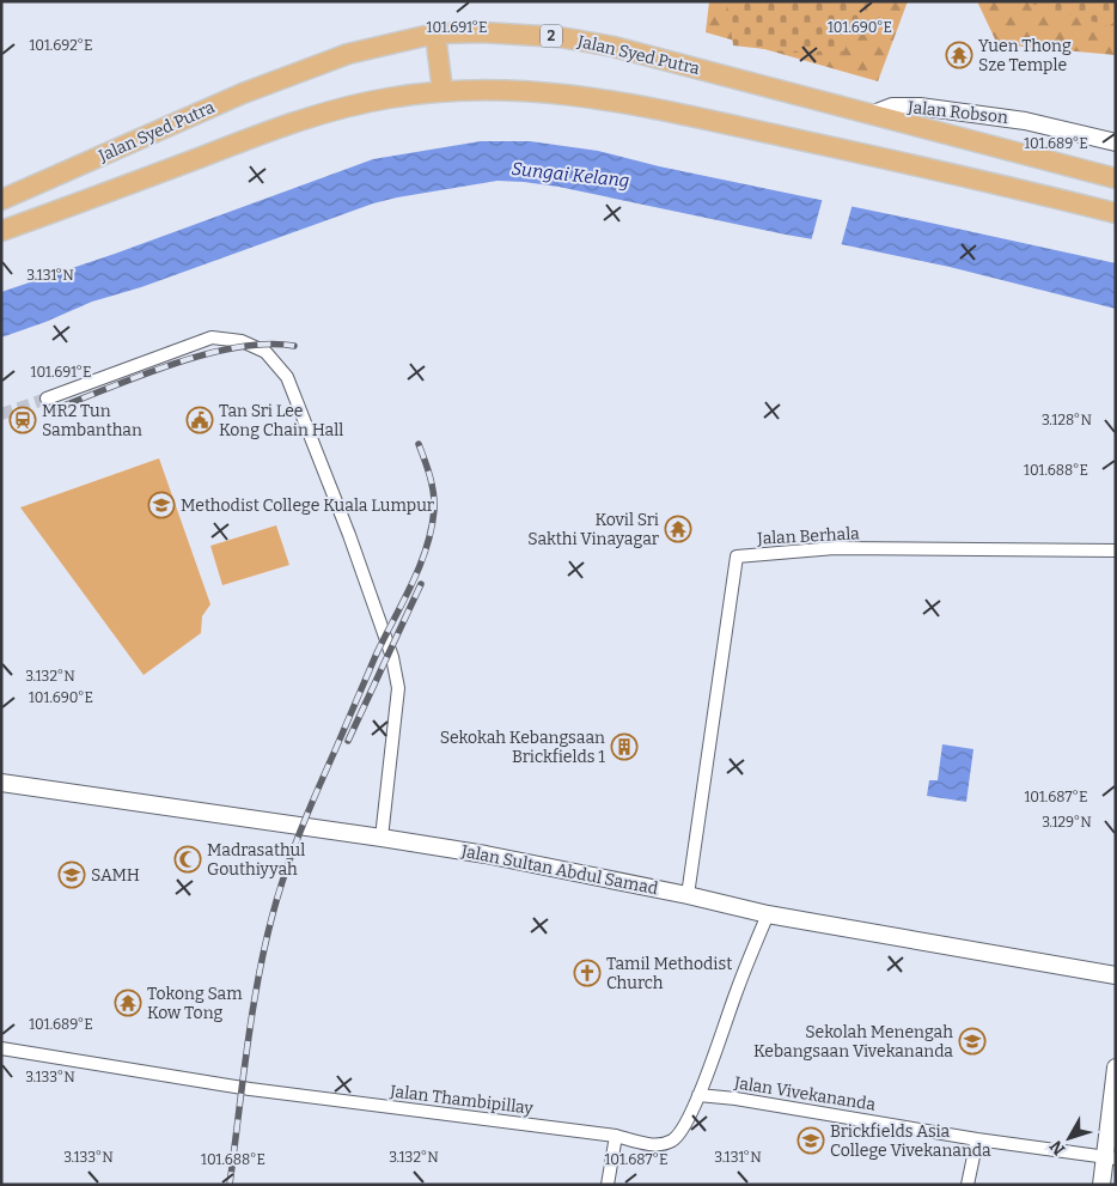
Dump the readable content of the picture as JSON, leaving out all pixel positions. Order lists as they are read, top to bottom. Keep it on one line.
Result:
{"streets":{"main road":["2","Jalan Syed Putra","Jalan Robson","Jalan Sultan Abdul Samad"],"street":["Jalan Berhala","Jalan Vivekananda","Jalan Thambipillay"]},"crossings":[["Jalan Syed Putra","Jalan Robson"],["Jalan Berhala","Jalan Sultan Abdul Samad"],["Jalan Sultan Abdul Samad","Jalan Thambipillay"],["Jalan Vivekananda","Jalan Thambipillay"]],"water":["Sungai Kelang"],"places":{"temple":["Yuen Thong Sze Temple","Kovil Sri Sakthi Vinayagar","Tokong Sam Kow Tong"],"station":["MR2 Tun Sambanthan"],"public building":["Tan Sri Lee Kong Chain Hall"],"school or university":["Methodist College Kuala Lumpur","SAMH","Sekolah Menengah Kebangsaan Vivekananda","Brickfields Asia College Vivekananda"],"building":["Sekokah Kebangsaan Brickfields 1"],"mosque":["Madrasathul Gouthiyyah"],"church":["Tamil Methodist Church"]},"north":"bottom left","coordinates":["101.691°E","101.690°E","101.692°E","101.689°E","3.131°N","3.128°N","101.688°E","3.132°N","101.687°E","3.129°N","3.133°N"]}
